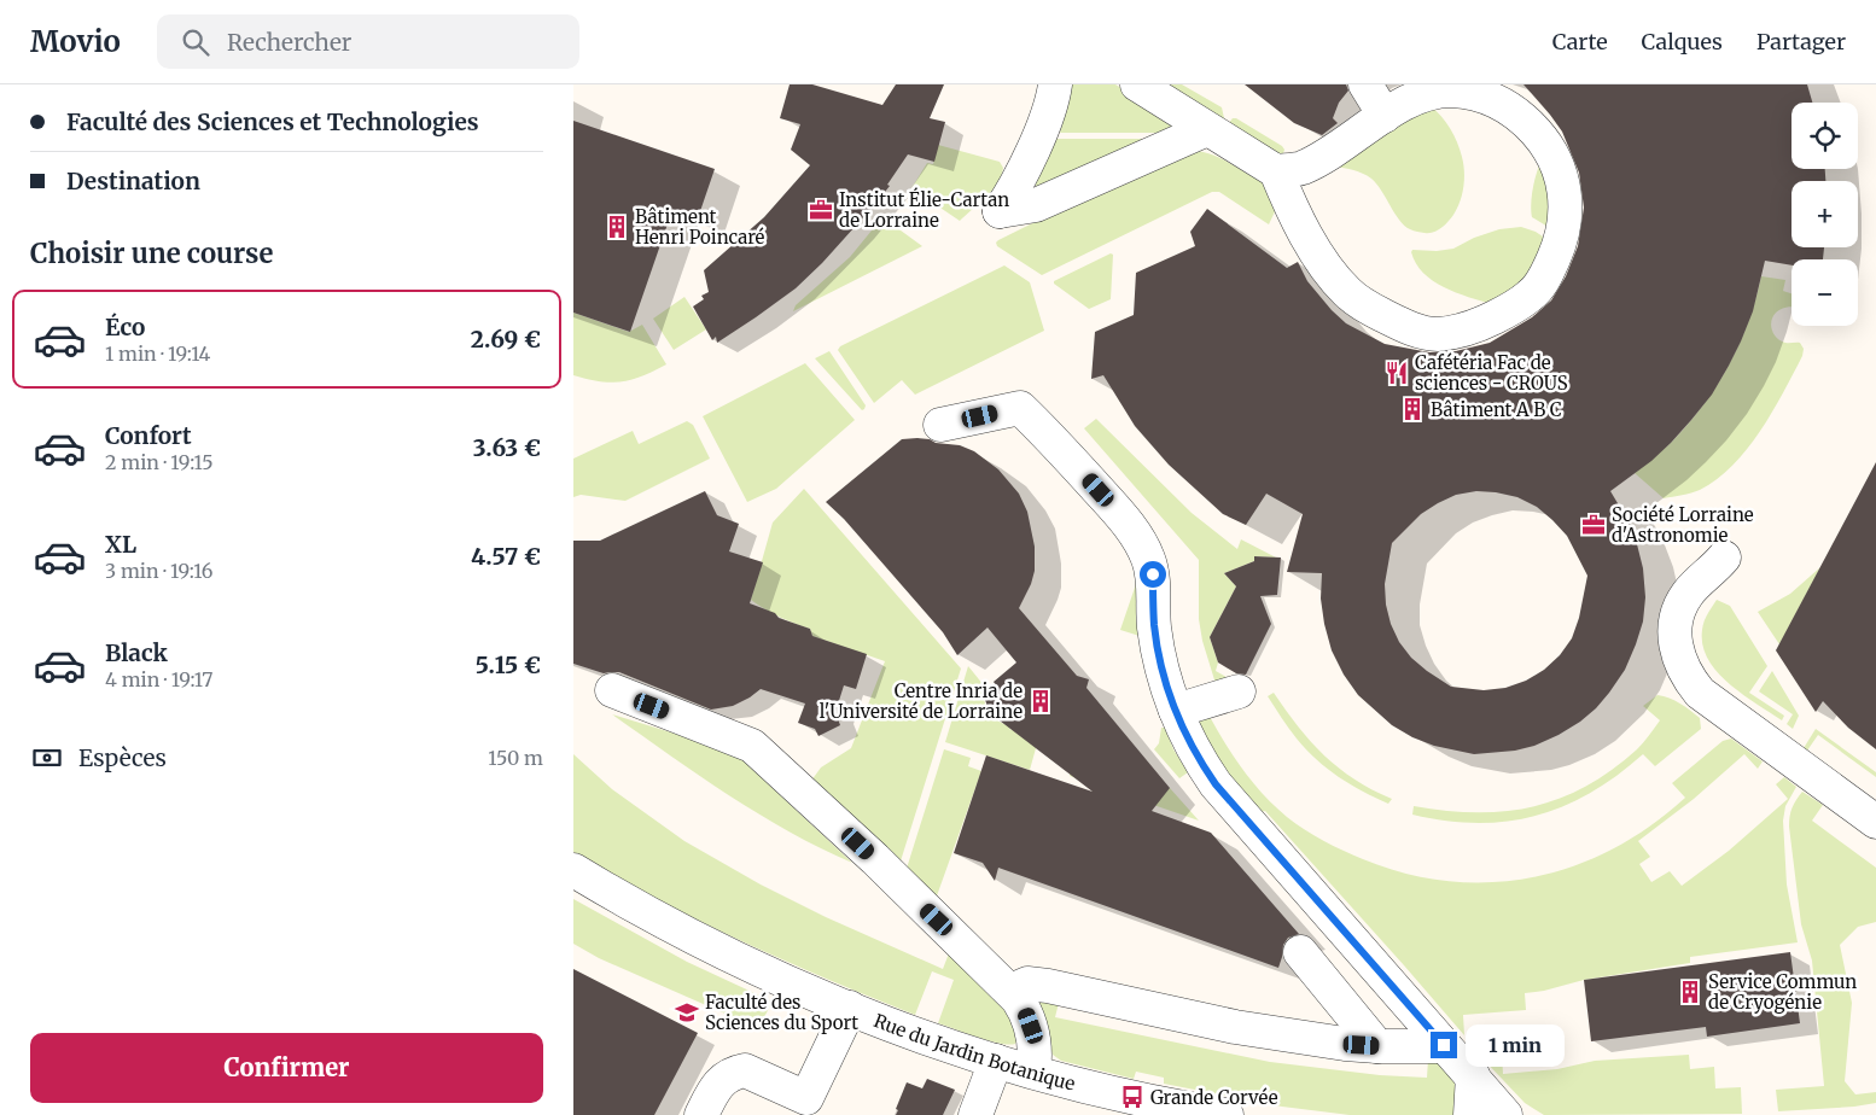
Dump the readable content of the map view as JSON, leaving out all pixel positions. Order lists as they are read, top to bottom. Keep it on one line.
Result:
{"streets":{"street":["Rue du Jardin Botanique"]},"places":{"office":["Institut Élie-Cartan de Lorraine","Société Lorraine d'Astronomie"],"building":["Bâtiment Henri Poincaré","Bâtiment A B C","Centre Inria de l'Université de Lorraine","Service Commun de Cryogénie"],"restaurant":["Cafétéria Fac de sciences - CROUS"],"school or university":["Faculté des Sciences du Sport"],"bus stop":["Grande Corvée"]},"page":{"header":"Movio","search":"Rechercher","nav":["Carte","Calques","Partager"],"banner":["Faculté des Sciences et Technologies","Destination"],"map_buttons":["+","−"],"heading":"Choisir une course","list":[{"name":"Éco","note":"1 min · 19:14","value":"2.69 €"},{"name":"Confort","note":"2 min · 19:15","value":"3.63 €"},{"name":"XL","note":"3 min · 19:16","value":"4.57 €"},{"name":"Black","note":"4 min · 19:17","value":"5.15 €"}],"pay":["Espèces","150 m"],"buttons":"Confirmer","bubble":"1 min"}}
